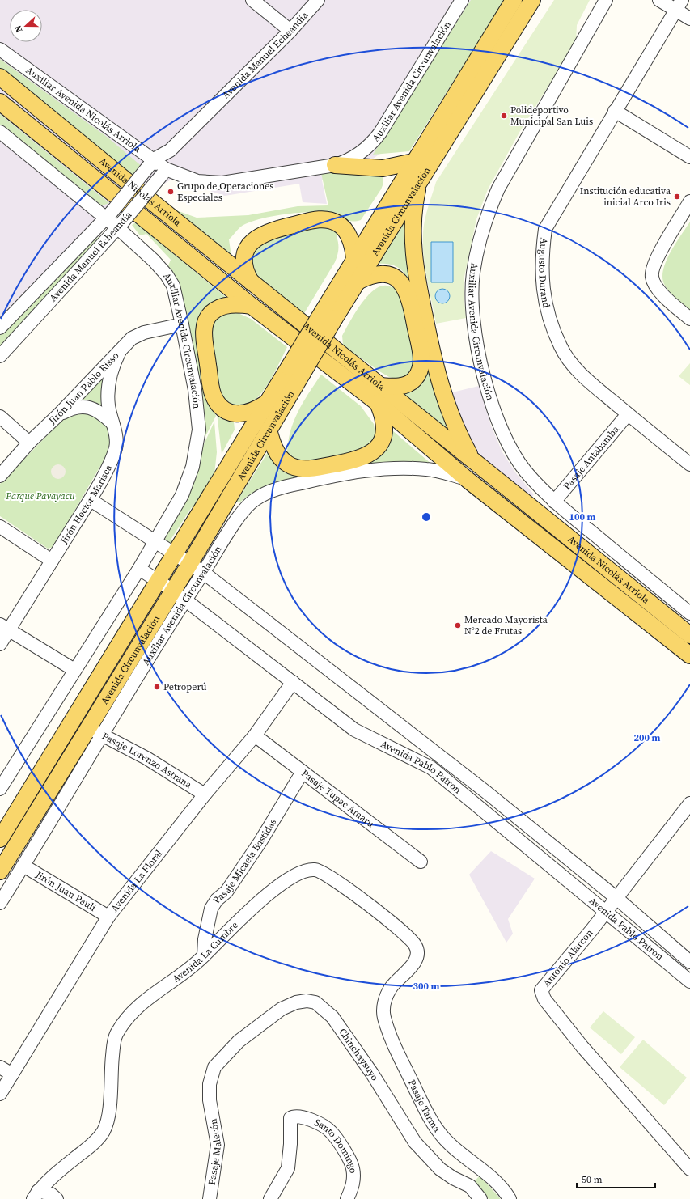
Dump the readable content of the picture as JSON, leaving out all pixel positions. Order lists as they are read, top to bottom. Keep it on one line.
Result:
{"streets":{"main road":["Avenida Nicolás Arriola","Avenida Circunvalación"],"street":["Avenida Manuel Echeandía","Auxiliar Avenida Circunvalación","Auxiliar Avenida Nicolás Arriola","Augusto Durand","Jirón Juan Pablo Risso","Pasaje Antabamba","Jirón Hector Marisca","Pasaje Lorenzo Astrana","Avenida Pablo Patron","Pasaje Tupac Amaru","Pasaje Micaela Bastidas","Avenida La Floral","Jirón Juan Pauli","Avenida La Cumbre","Antonio Alarcon","Chinchaysuyo","Pasaje Tarma","Santo Domingo","Pasaje Malecón"]},"crossings":[["Avenida Manuel Echeandía","Auxiliar Avenida Circunvalación"],["Avenida Manuel Echeandía","Auxiliar Avenida Nicolás Arriola"],["Auxiliar Avenida Circunvalación","Auxiliar Avenida Nicolás Arriola"],["Auxiliar Avenida Circunvalación","Avenida Nicolás Arriola"],["Auxiliar Avenida Circunvalación","Avenida Circunvalación"],["Auxiliar Avenida Circunvalación","Jirón Juan Pablo Risso"],["Auxiliar Avenida Circunvalación","Pasaje Antabamba"],["Auxiliar Avenida Circunvalación","Pasaje Lorenzo Astrana"],["Auxiliar Avenida Circunvalación","Avenida Pablo Patron"],["Auxiliar Avenida Circunvalación","Jirón Juan Pauli"],["Avenida Circunvalación","Pasaje Lorenzo Astrana"],["Avenida Circunvalación","Avenida Pablo Patron"],["Augusto Durand","Pasaje Antabamba"],["Jirón Juan Pablo Risso","Jirón Hector Marisca"],["Jirón Hector Marisca","Avenida Pablo Patron"],["Pasaje Lorenzo Astrana","Avenida La Floral"],["Avenida Pablo Patron","Avenida La Floral"],["Avenida Pablo Patron","Antonio Alarcon"],["Pasaje Tupac Amaru","Pasaje Micaela Bastidas"],["Pasaje Tupac Amaru","Avenida La Floral"],["Pasaje Micaela Bastidas","Avenida La Cumbre"],["Avenida La Floral","Jirón Juan Pauli"],["Avenida La Cumbre","Pasaje Tarma"],["Chinchaysuyo","Pasaje Malecón"]],"parks":["Parque Pavayacu"],"places":["Polideportivo Municipal San Luis","Grupo de Operaciones Especiales","Institución educativa inicial Arco Iris","Mercado Mayorista N°2 de Frutas","Petroperú"],"scale_bar":"50 m","north":"left","rings":["100 m","200 m","300 m"]}
